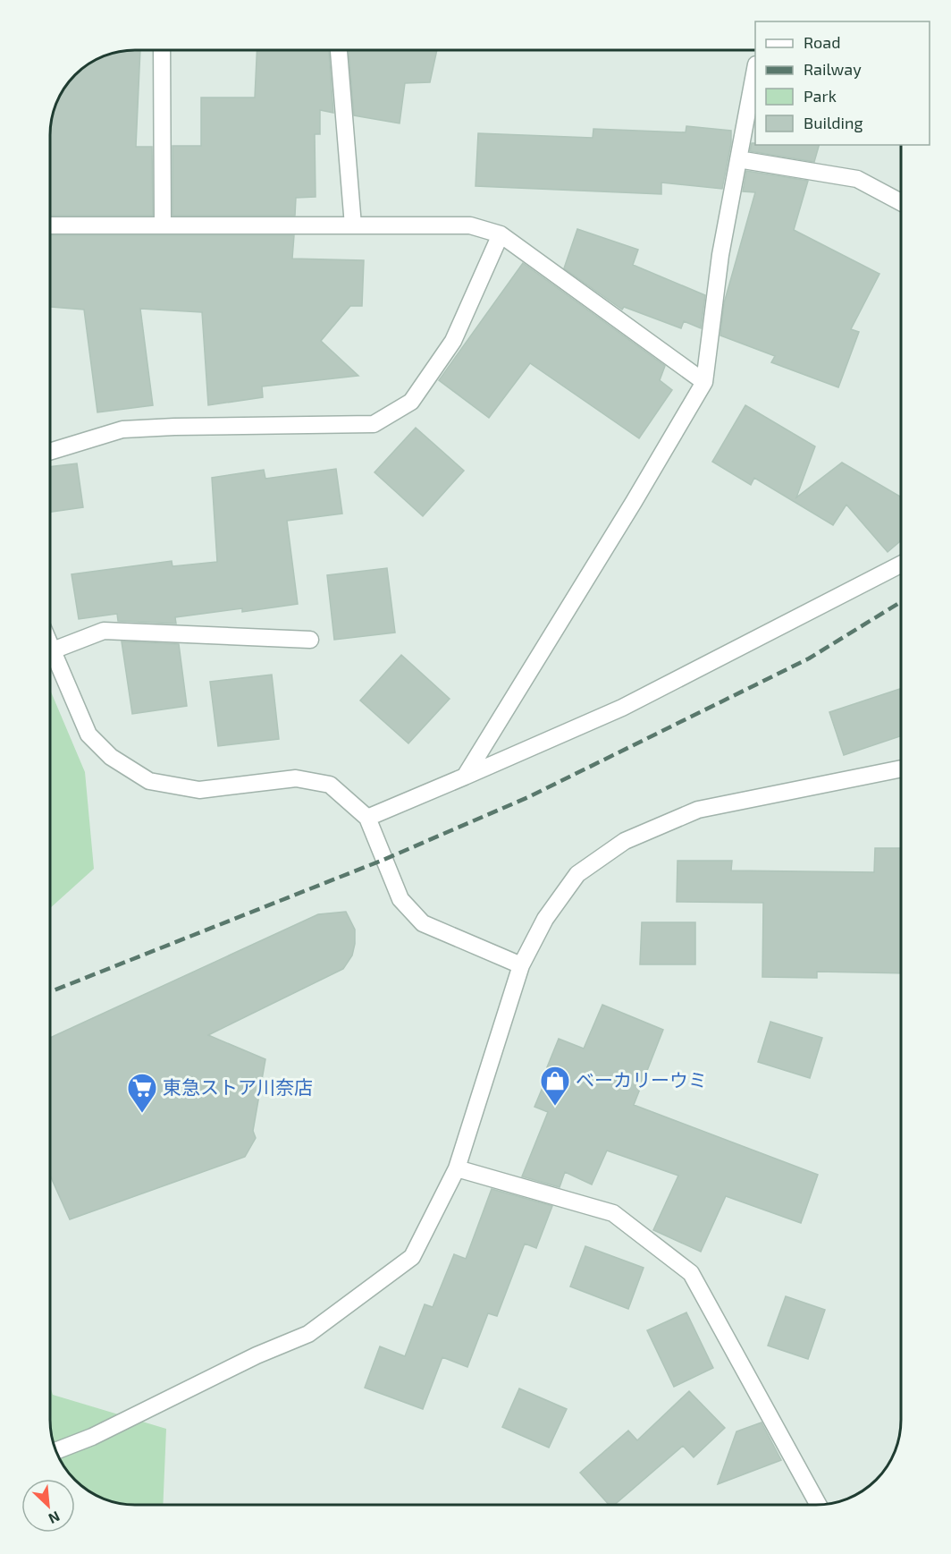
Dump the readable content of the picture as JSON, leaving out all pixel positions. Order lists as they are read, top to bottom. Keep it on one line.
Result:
{"places":{"shop":["ベーカリーウミ"],"supermarket":["東急ストア川奈店"]},"legend":["Road","Railway","Park","Building"],"north":"bottom right"}
